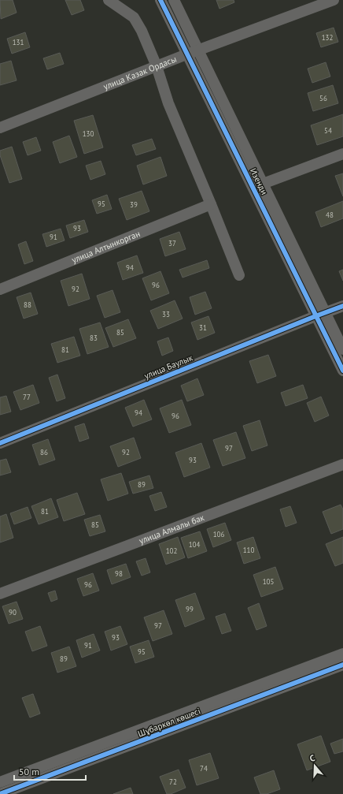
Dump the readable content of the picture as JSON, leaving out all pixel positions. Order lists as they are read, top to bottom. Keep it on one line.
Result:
{"streets":{"street":["улица Казак Ордасы","Изенди","улица Алтынкорган","улица Баулык","улица Алмалы бак","Шұбаркөл көшесі"]},"crossings":[["улица Казак Ордасы","Изенди"],["Изенди","улица Баулык"]],"house_numbers":["132","131","56","54","130","95","39","48","93","91","37","94","96","92","88","33","31","85","83","81","77","94","96","97","86","92","93","89","81","85","106","104","110","102","98","105","96","99","90","97","93","91","95","89","74","72"],"scale_bar":"50 m","north":"top"}
